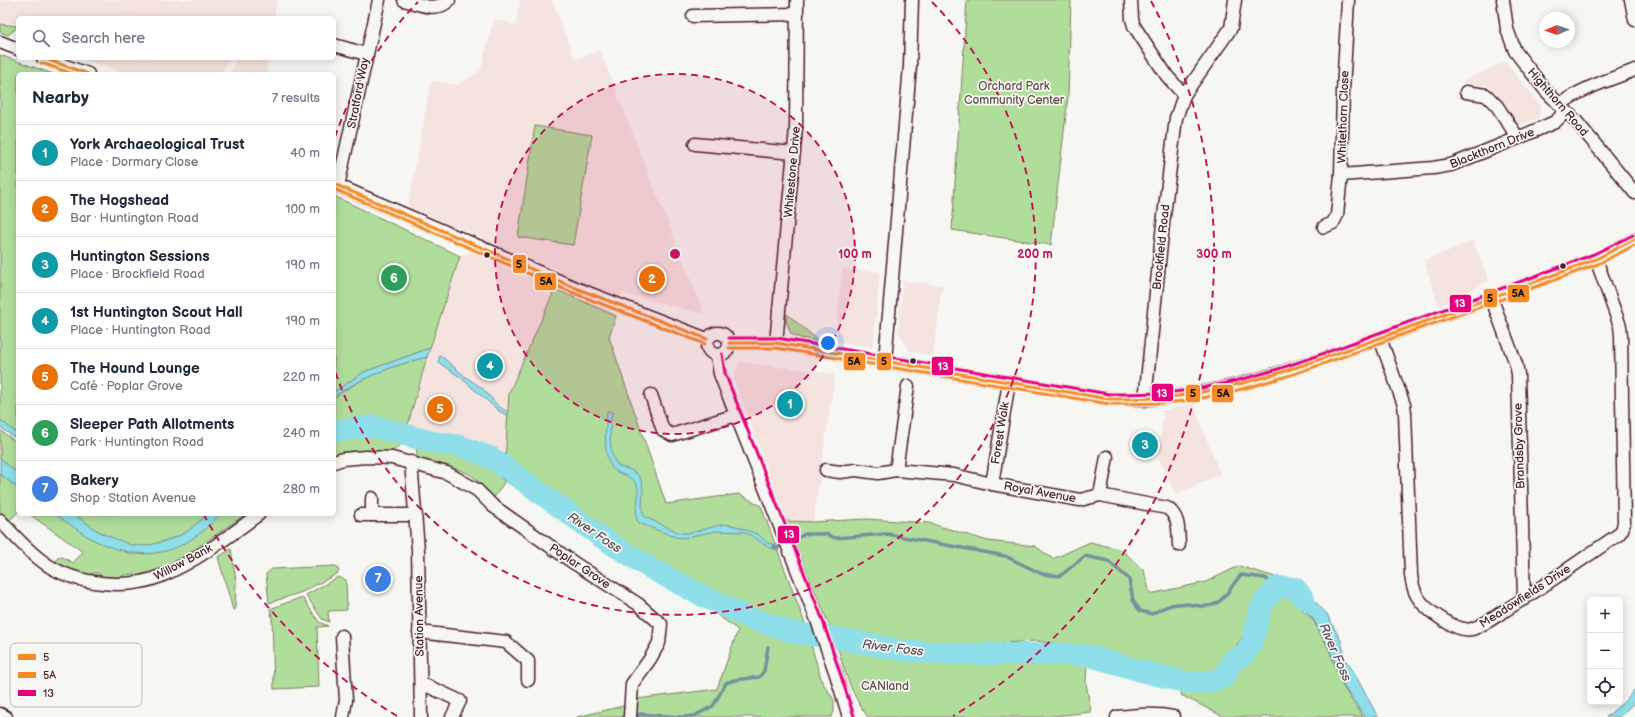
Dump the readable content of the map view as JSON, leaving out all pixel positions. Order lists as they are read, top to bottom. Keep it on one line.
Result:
{"streets":{"street":["Stratford Way","Highthorn Road","Whitethorn Close","Blackthorn Drive","Whitestone Drive","Brockfield Road","Forest Walk","Brandsby Grove","Royal Avenue","Willow Bank","Poplar Grove","Meadowfields Drive","Station Avenue"]},"crossings":[["Highthorn Road","Blackthorn Drive"],["Whitethorn Close","Blackthorn Drive"],["Forest Walk","Royal Avenue"],["Brandsby Grove","Meadowfields Drive"],["Poplar Grove","Station Avenue"]],"water":["River Foss"],"parks":["Orchard Park Community Center","CANland"],"lines":["transit line 5","transit line 5A","transit line 13"],"legend":["5","5A","13"],"north":"left","page":{"search":"Search here","heading":["Nearby","7 results"],"list":[{"mark":"1","name":"York Archaeological Trust","note":"Place · Dormary Close","value":"40 m"},{"mark":"2","name":"The Hogshead","note":"Bar · Huntington Road","value":"100 m"},{"mark":"3","name":"Huntington Sessions","note":"Place · Brockfield Road","value":"190 m"},{"mark":"4","name":"1st Huntington Scout Hall","note":"Place · Huntington Road","value":"190 m"},{"mark":"5","name":"The Hound Lounge","note":"Café · Poplar Grove","value":"220 m"},{"mark":"6","name":"Sleeper Path Allotments","note":"Park · Huntington Road","value":"240 m"},{"mark":"7","name":"Bakery","note":"Shop · Station Avenue","value":"280 m"}],"pins":["6","2","4","1","5","3","7"],"map_buttons":["+","−"]},"rings":["100 m","200 m","300 m"]}
